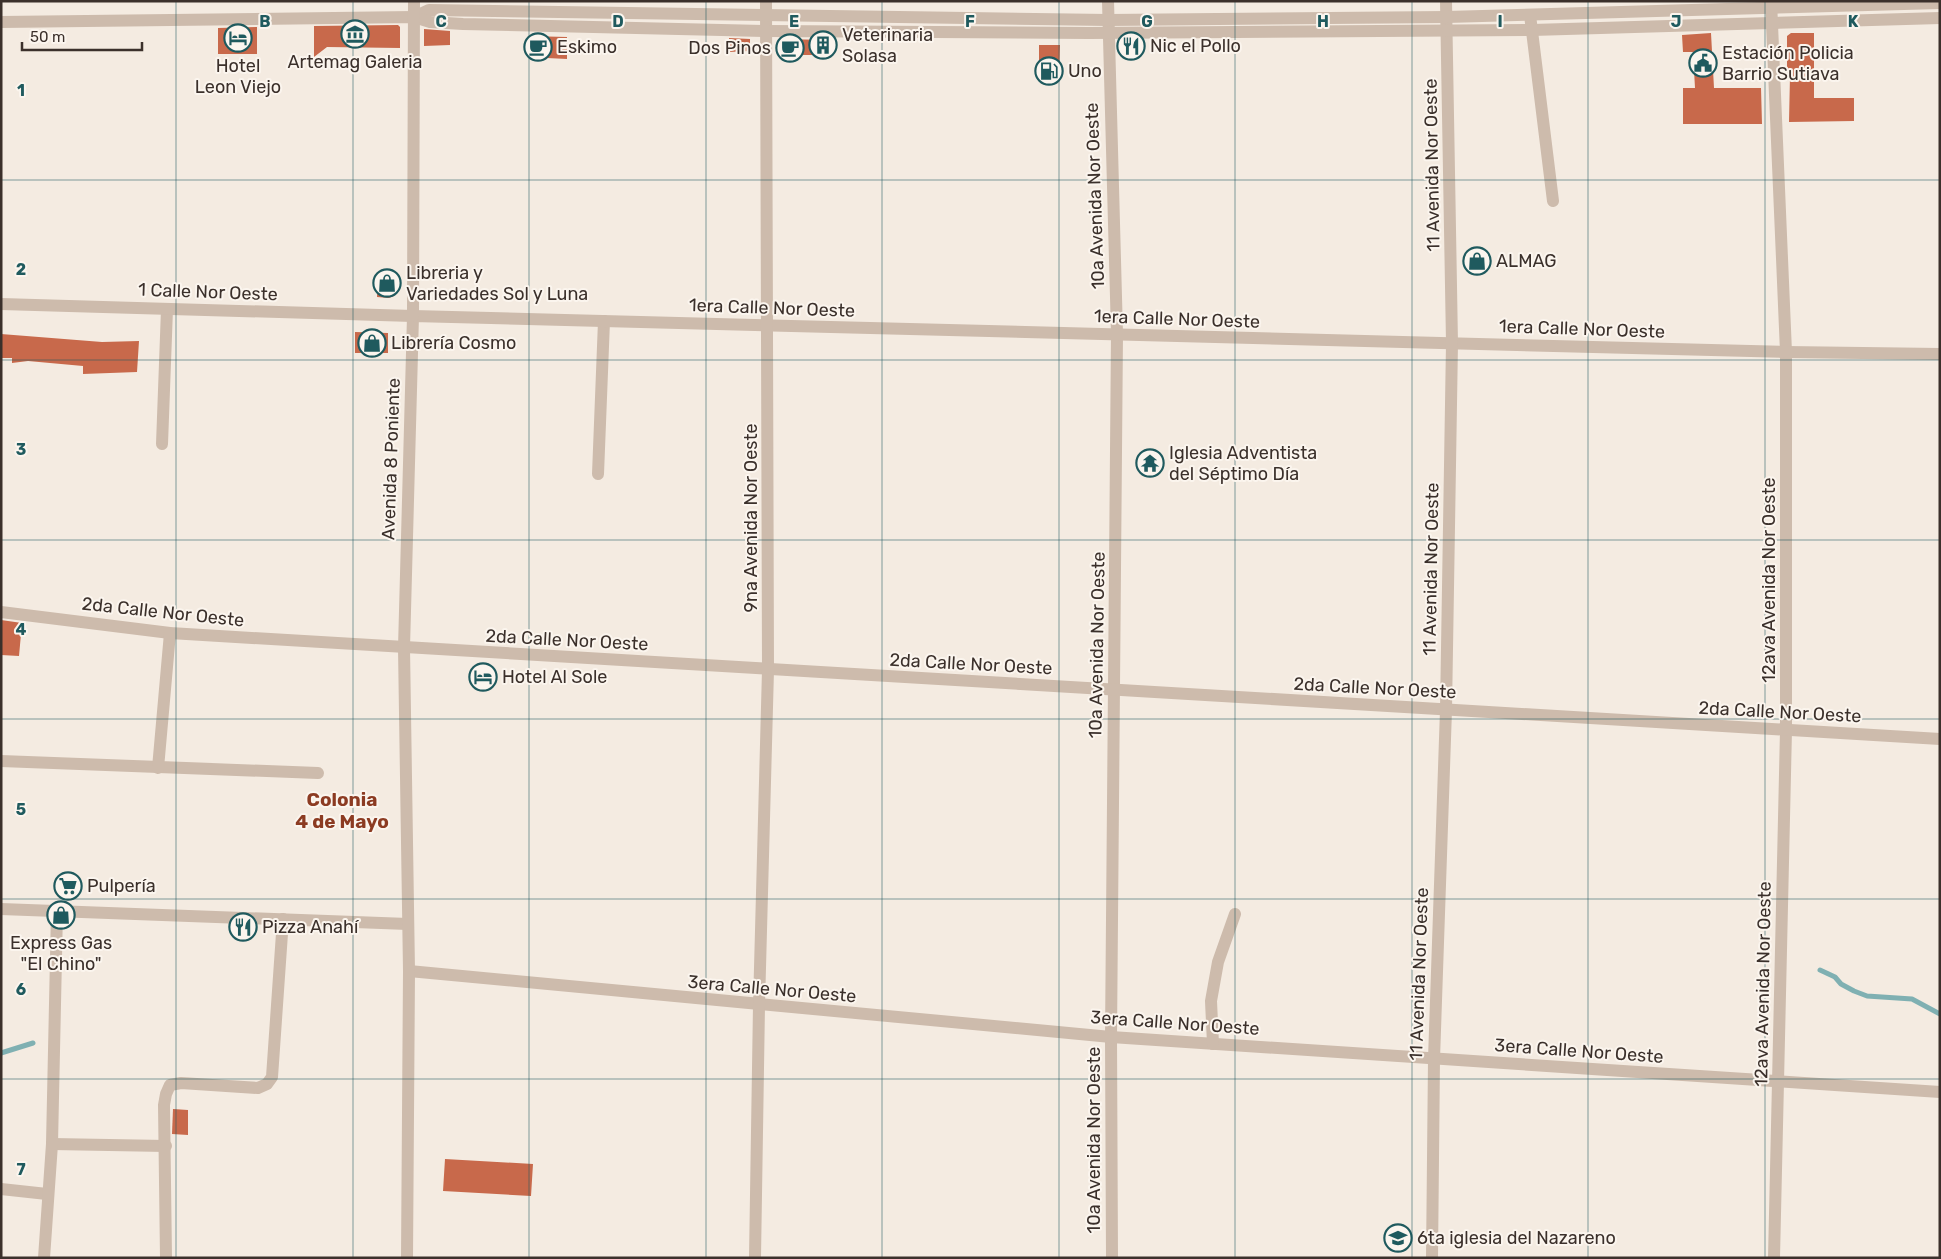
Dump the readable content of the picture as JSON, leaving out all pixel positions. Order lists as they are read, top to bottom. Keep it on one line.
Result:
{"streets":{"street":["11 Avenida Nor Oeste","10a Avenida Nor Oeste","1 Calle Nor Oeste","1era Calle Nor Oeste","Avenida 8 Poniente","9na Avenida Nor Oeste","12ava Avenida Nor Oeste","2da Calle Nor Oeste","3era Calle Nor Oeste"]},"crossings":[["11 Avenida Nor Oeste","1era Calle Nor Oeste"],["11 Avenida Nor Oeste","2da Calle Nor Oeste"],["11 Avenida Nor Oeste","3era Calle Nor Oeste"],["10a Avenida Nor Oeste","1era Calle Nor Oeste"],["10a Avenida Nor Oeste","2da Calle Nor Oeste"],["10a Avenida Nor Oeste","3era Calle Nor Oeste"],["1 Calle Nor Oeste","1era Calle Nor Oeste"],["1 Calle Nor Oeste","Avenida 8 Poniente"],["1era Calle Nor Oeste","Avenida 8 Poniente"],["1era Calle Nor Oeste","9na Avenida Nor Oeste"],["1era Calle Nor Oeste","12ava Avenida Nor Oeste"],["Avenida 8 Poniente","2da Calle Nor Oeste"],["Avenida 8 Poniente","3era Calle Nor Oeste"],["9na Avenida Nor Oeste","2da Calle Nor Oeste"],["9na Avenida Nor Oeste","3era Calle Nor Oeste"],["12ava Avenida Nor Oeste","2da Calle Nor Oeste"],["12ava Avenida Nor Oeste","3era Calle Nor Oeste"]],"districts":["Colonia 4 de Mayo"],"places":{"museum":["Artemag Galeria"],"hotel":["Hotel Leon Viejo","Hotel Al Sole"],"building":["Veterinaria Solasa"],"restaurant":["Nic el Pollo","Pizza Anahí"],"cafe":["Eskimo","Dos Pinos"],"public building":["Estación Policia Barrio Sutiava"],"fuel station":["Uno"],"shop":["ALMAG","Libreria y Variedades Sol y Luna","Librería Cosmo","Express Gas \"El Chino\""],"temple":["Iglesia Adventista del Séptimo Día"],"supermarket":["Pulpería"],"school or university":["6ta iglesia del Nazareno"]},"scale_bar":"50 m","grid":{"columns":["B","C","D","E","F","G","H","I","J","K"],"rows":["1","2","3","4","5","6","7"]}}
